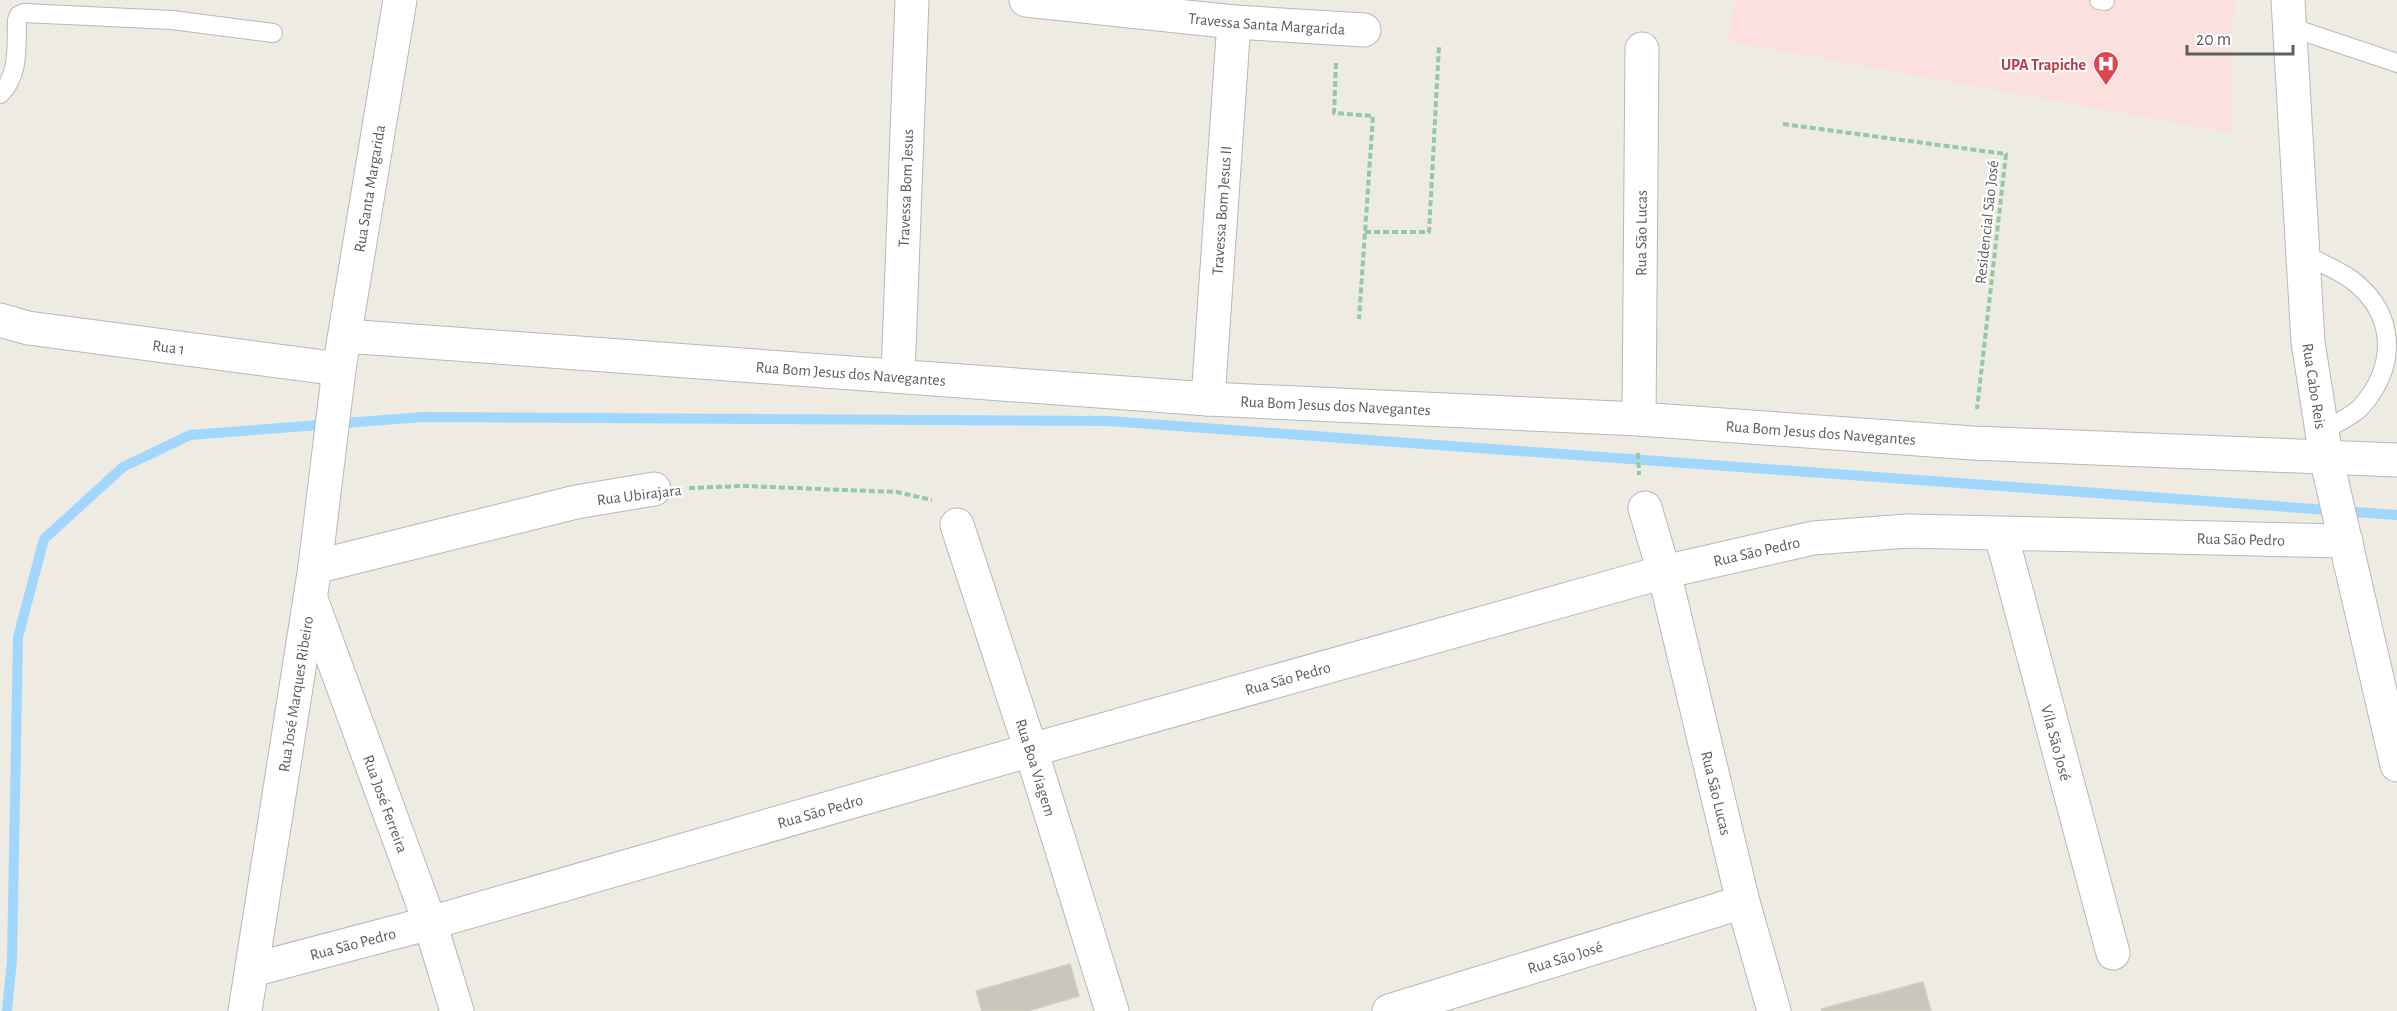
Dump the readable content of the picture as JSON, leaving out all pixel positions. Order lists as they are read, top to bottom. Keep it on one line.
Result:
{"streets":{"street":["Travessa Santa Margarida","Rua Santa Margarida","Travessa Bom Jesus","Travessa Bom Jesus II","Rua São Lucas","Rua 1","Rua Bom Jesus dos Navegantes","Rua Cabo Reis","Rua Ubirajara","Rua São Pedro","Rua José Marques Ribeiro","Vila São José","Rua Boa Viagem","Rua José Ferreira","Rua São José"],"path":["Residencial São José"]},"crossings":[["Travessa Santa Margarida","Travessa Bom Jesus II"],["Rua Santa Margarida","Rua 1"],["Rua Santa Margarida","Rua Bom Jesus dos Navegantes"],["Rua Santa Margarida","Rua José Marques Ribeiro"],["Travessa Bom Jesus","Rua Bom Jesus dos Navegantes"],["Travessa Bom Jesus II","Rua Bom Jesus dos Navegantes"],["Residencial São José","Rua Bom Jesus dos Navegantes"],["Rua São Lucas","Rua Bom Jesus dos Navegantes"],["Rua São Lucas","Rua São Pedro"],["Rua São Lucas","Rua São José"],["Rua 1","Rua José Marques Ribeiro"],["Rua Bom Jesus dos Navegantes","Rua Cabo Reis"],["Rua Cabo Reis","Rua São Pedro"],["Rua Ubirajara","Rua José Marques Ribeiro"],["Rua Ubirajara","Rua Boa Viagem"],["Rua Ubirajara","Rua José Ferreira"],["Rua São Pedro","Rua José Marques Ribeiro"],["Rua São Pedro","Vila São José"],["Rua São Pedro","Rua Boa Viagem"],["Rua São Pedro","Rua José Ferreira"],["Rua José Marques Ribeiro","Rua José Ferreira"]],"places":{"hospital":["UPA Trapiche"]},"scale_bar":"20 m"}
